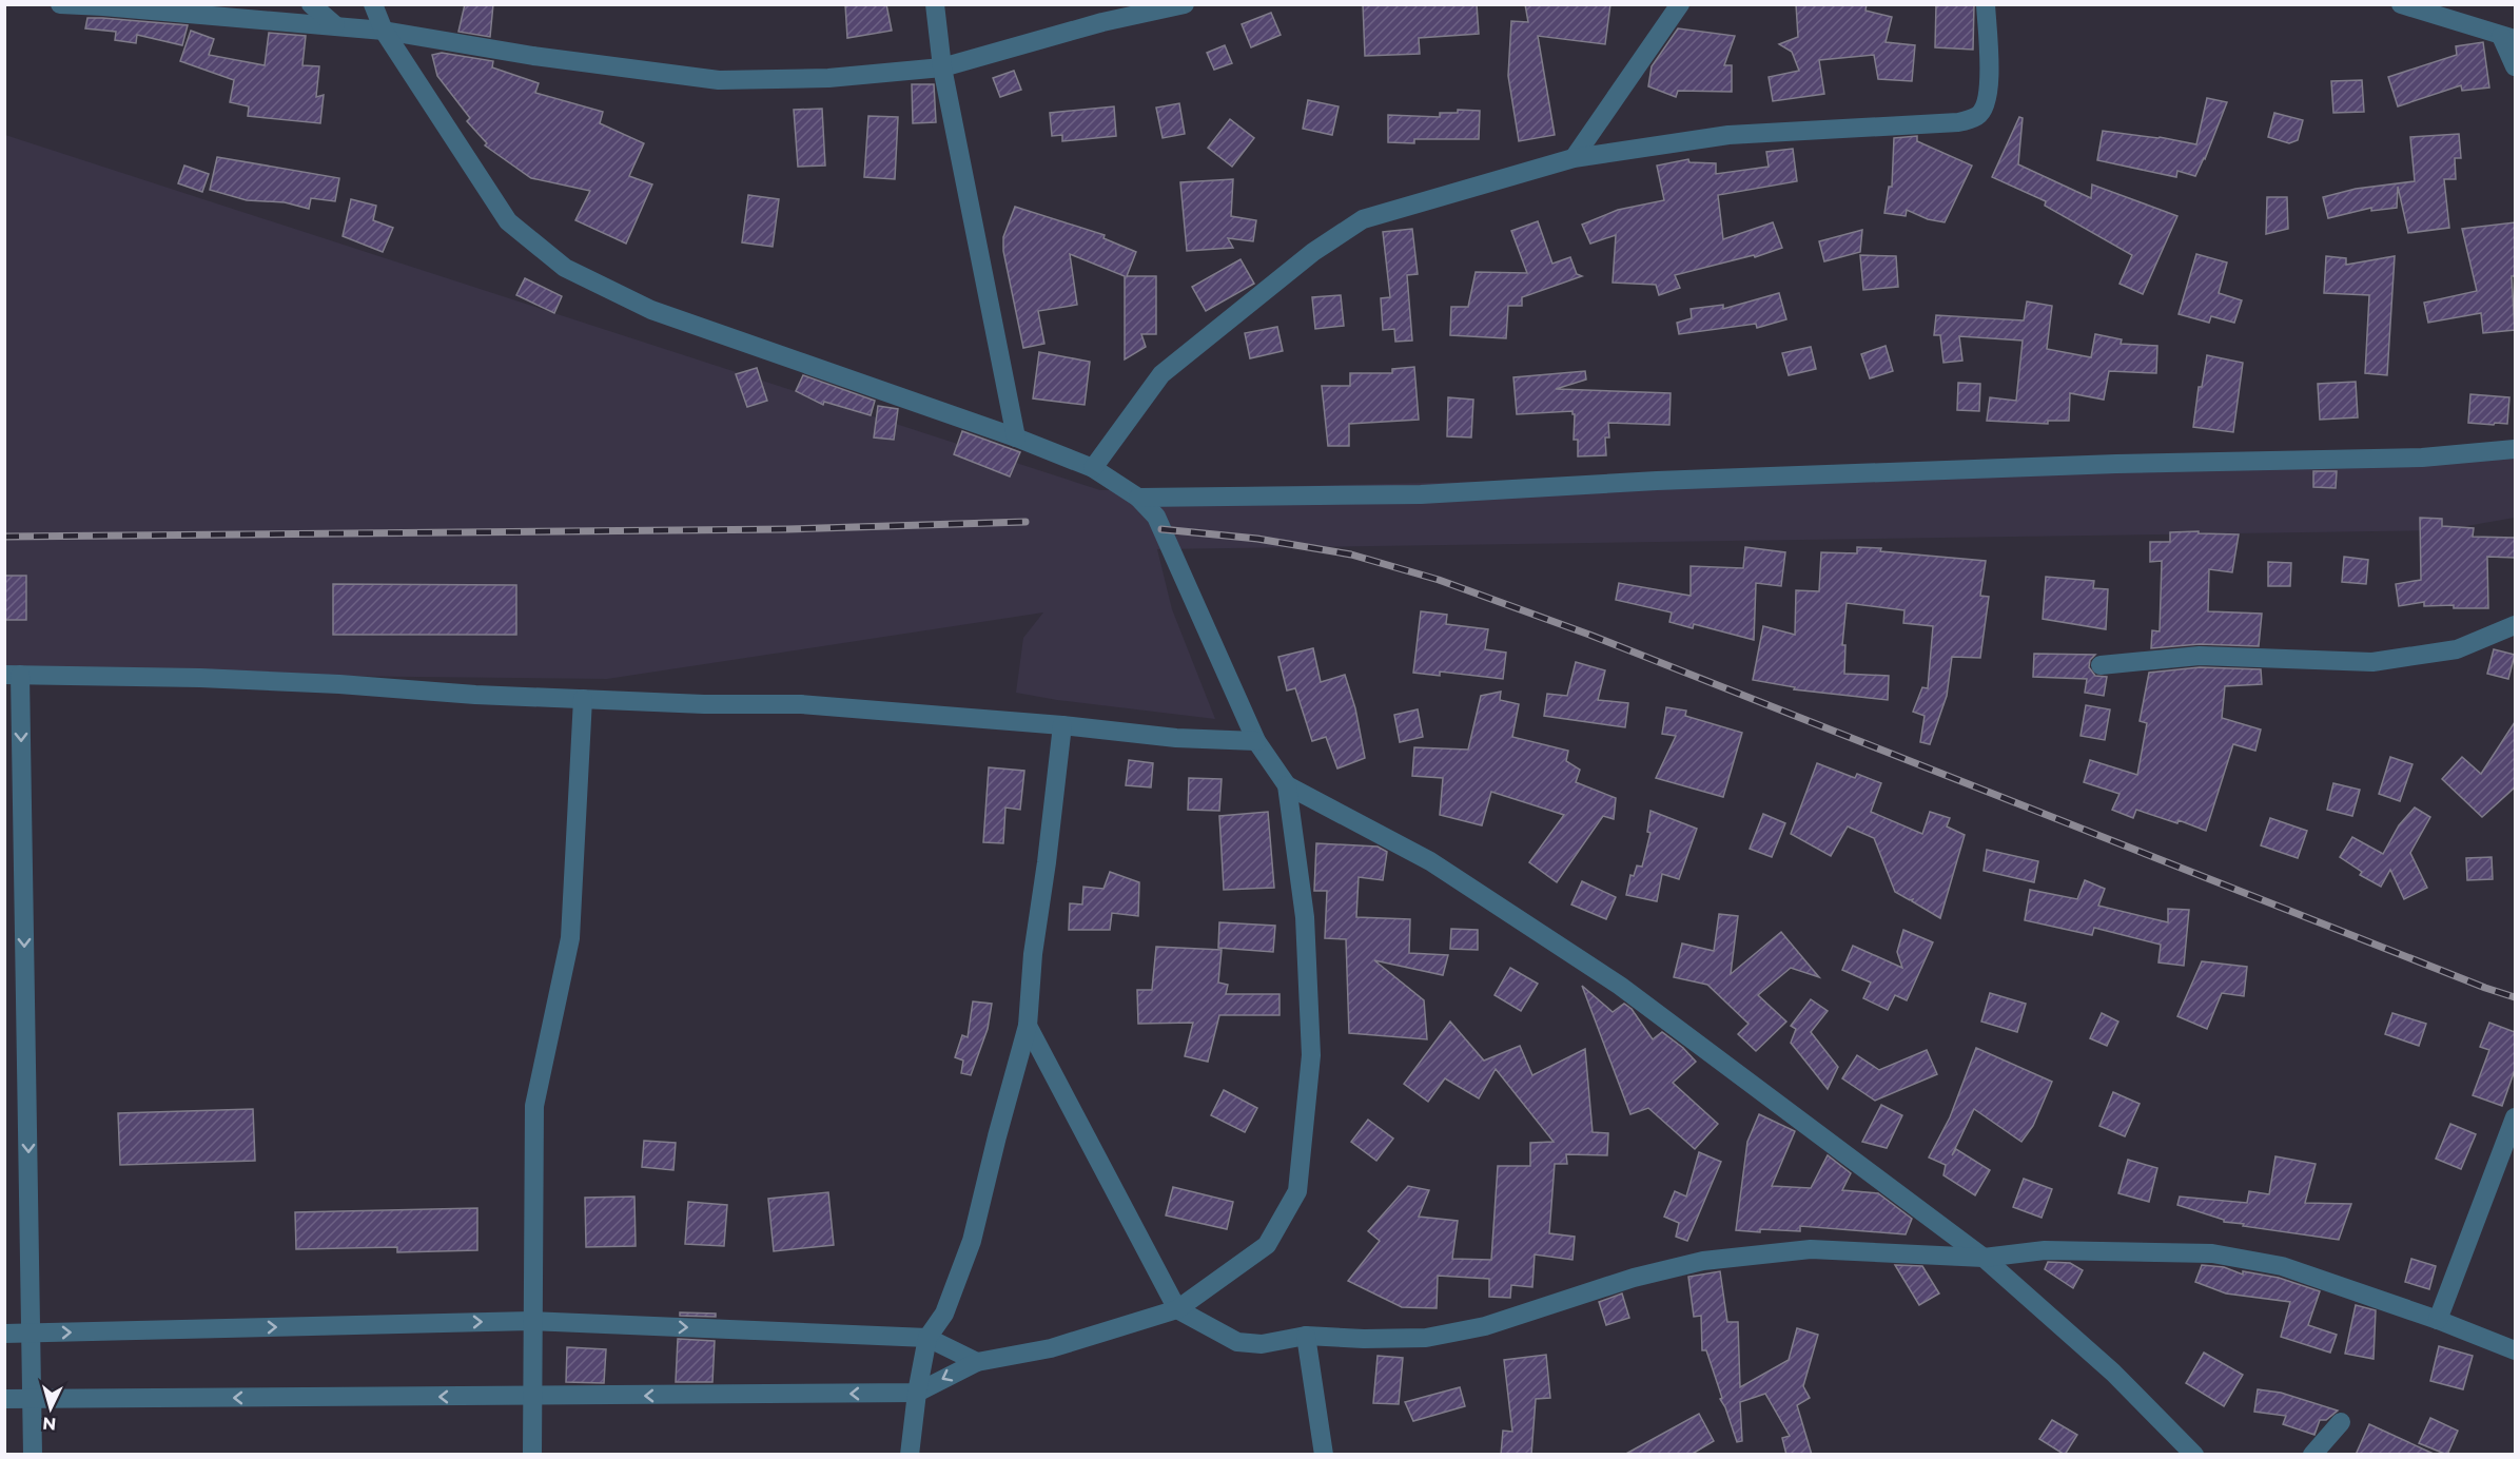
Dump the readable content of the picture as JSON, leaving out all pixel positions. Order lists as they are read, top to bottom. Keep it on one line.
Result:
{"north":"bottom"}
